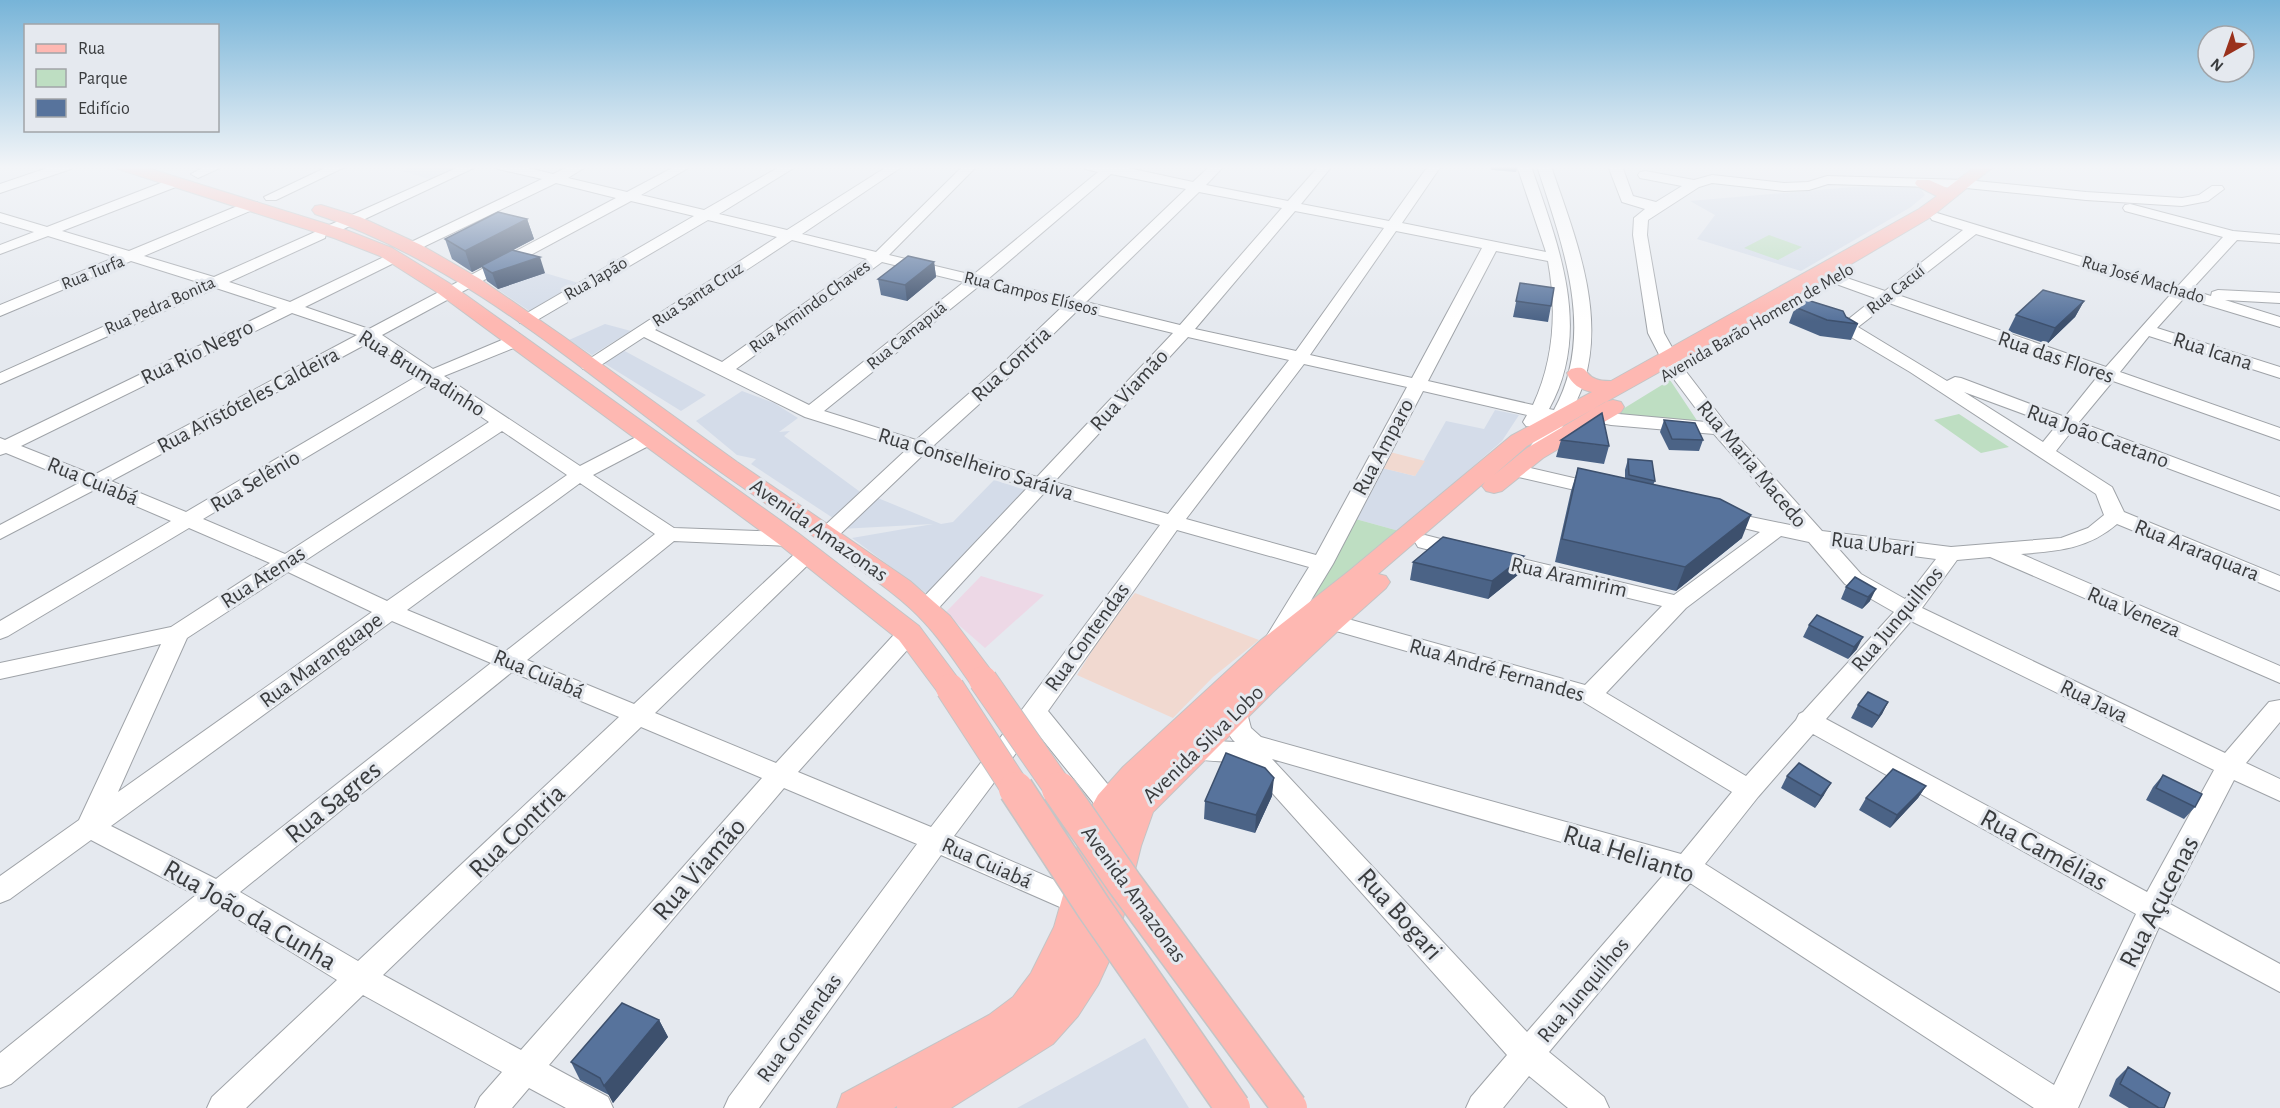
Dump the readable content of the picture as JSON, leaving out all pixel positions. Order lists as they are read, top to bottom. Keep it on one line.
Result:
{"streets":{"main road":["Avenida Barão Homem de Melo","Avenida Amazonas","Avenida Silva Lobo"],"street":["Rua Turfa","Rua Japão","Rua José Machado","Rua Cacuí","Rua Campos Elíseos","Rua Santa Cruz","Rua Pedra Bonita","Rua Armindo Chaves","Rua Camapuã","Rua Icana","Rua Rio Negro","Rua das Flores","Rua Contria","Rua Brumadinho","Rua Viamão","Rua Aristóteles Caldeira","Rua João Caetano","Rua Amparo","Rua Conselheiro Saráiva","Rua Maria Macedo","Rua Cuiabá","Rua Selênio","Rua Ubari","Rua Araraquara","Rua Atenas","Rua Aramirim","Rua Veneza","Rua Junquilhos","Rua Contendas","Rua Maranguape","Rua André Fernandes","Rua Java","Rua Sagres","Rua Camélias","Rua Helianto","Rua Açucenas","Rua Bogari","Rua João da Cunha"]},"crossings":[["Rua Turfa","Rua Brumadinho"],["Rua Japão","Avenida Amazonas"],["Rua José Machado","Rua Cacuí"],["Rua Cacuí","Rua das Flores"],["Rua Cacuí","Rua João Caetano"],["Rua Campos Elíseos","Rua Santa Cruz"],["Rua Campos Elíseos","Rua Armindo Chaves"],["Rua Campos Elíseos","Avenida Barão Homem de Melo"],["Rua Campos Elíseos","Rua Camapuã"],["Rua Campos Elíseos","Rua Contria"],["Rua Campos Elíseos","Rua Viamão"],["Rua Campos Elíseos","Rua Amparo"],["Rua Campos Elíseos","Rua Contendas"],["Rua Campos Elíseos","Avenida Silva Lobo"],["Rua Santa Cruz","Rua Conselheiro Saráiva"],["Rua Santa Cruz","Avenida Amazonas"],["Rua Pedra Bonita","Rua Brumadinho"],["Rua Pedra Bonita","Avenida Amazonas"],["Rua Armindo Chaves","Rua Conselheiro Saráiva"],["Avenida Barão Homem de Melo","Rua das Flores"],["Avenida Barão Homem de Melo","Rua Maria Macedo"],["Avenida Barão Homem de Melo","Avenida Silva Lobo"],["Rua Camapuã","Rua Conselheiro Saráiva"],["Rua Rio Negro","Rua Brumadinho"],["Rua Rio Negro","Rua Cuiabá"],["Rua Rio Negro","Avenida Amazonas"],["Rua Contria","Rua Conselheiro Saráiva"],["Rua Contria","Rua Cuiabá"],["Rua Contria","Avenida Amazonas"],["Rua Contria","Rua João da Cunha"],["Rua Brumadinho","Rua Aristóteles Caldeira"],["Rua Brumadinho","Rua Selênio"],["Rua Brumadinho","Rua Atenas"],["Rua Brumadinho","Rua Maranguape"],["Rua Brumadinho","Rua Sagres"],["Rua Viamão","Rua Conselheiro Saráiva"],["Rua Viamão","Rua Cuiabá"],["Rua Viamão","Avenida Amazonas"],["Rua Viamão","Rua João da Cunha"],["Rua Aristóteles Caldeira","Rua Cuiabá"],["Rua Aristóteles Caldeira","Avenida Amazonas"],["Rua Amparo","Rua Conselheiro Saráiva"],["Rua Amparo","Avenida Silva Lobo"],["Rua Conselheiro Saráiva","Rua Contendas"],["Rua Maria Macedo","Rua Ubari"],["Rua Maria Macedo","Rua Junquilhos"],["Rua Maria Macedo","Rua Java"],["Rua Cuiabá","Rua Selênio"],["Rua Cuiabá","Rua Atenas"],["Rua Cuiabá","Rua Contendas"],["Rua Cuiabá","Rua Maranguape"],["Rua Cuiabá","Avenida Silva Lobo"],["Rua Cuiabá","Rua Sagres"],["Rua Selênio","Avenida Amazonas"],["Avenida Amazonas","Rua Contendas"],["Avenida Amazonas","Rua Maranguape"],["Avenida Amazonas","Avenida Silva Lobo"],["Rua Ubari","Rua Junquilhos"],["Rua Araraquara","Rua Junquilhos"],["Rua Aramirim","Avenida Silva Lobo"],["Rua Veneza","Rua Junquilhos"],["Rua Junquilhos","Rua André Fernandes"],["Rua Junquilhos","Rua Java"],["Rua Junquilhos","Rua Camélias"],["Rua Junquilhos","Rua Helianto"],["Rua Junquilhos","Rua Bogari"],["Rua Maranguape","Rua João da Cunha"],["Rua André Fernandes","Avenida Silva Lobo"],["Rua Java","Rua Açucenas"],["Avenida Silva Lobo","Rua Helianto"],["Avenida Silva Lobo","Rua Bogari"],["Rua Sagres","Rua João da Cunha"],["Rua Camélias","Rua Açucenas"],["Rua Helianto","Rua Açucenas"]],"legend":["Rua","Parque","Edifício"],"north":"bottom left"}
